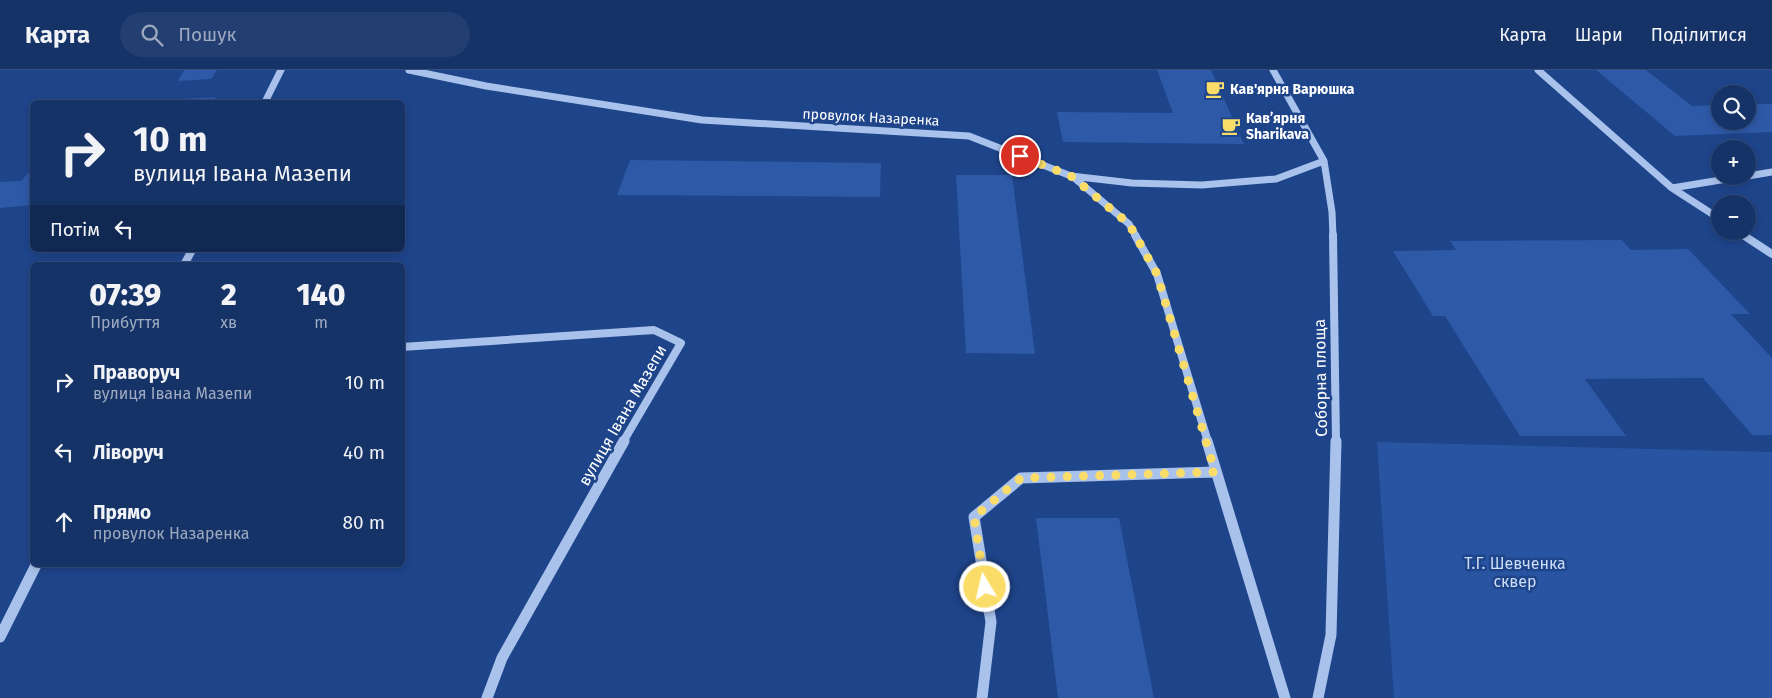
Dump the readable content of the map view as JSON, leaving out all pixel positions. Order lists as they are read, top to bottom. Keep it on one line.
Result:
{"streets":{"street":["провулок Назаренка","Соборна площа","вулиця Івана Мазепи"]},"crossings":[["провулок Назаренка","Соборна площа"]],"parks":["Т.Г. Шевченка сквер"],"places":{"cafe":["Кав'ярня Варюшка","Кав’ярня Sharikava"]},"page":{"header":"Карта","search":"Пошук","nav":["Карта","Шари","Поділитися"],"map_buttons":["+","−"],"turn":["10 m","вулиця Івана Мазепи"],"then":"Потім","eta":["07:39","Прибуття","2","хв","140","m"],"list":[{"name":"Праворуч","note":"вулиця Івана Мазепи","value":"10 m"},{"name":"Ліворуч","value":"40 m"},{"name":"Прямо","note":"провулок Назаренка","value":"80 m"}]}}
